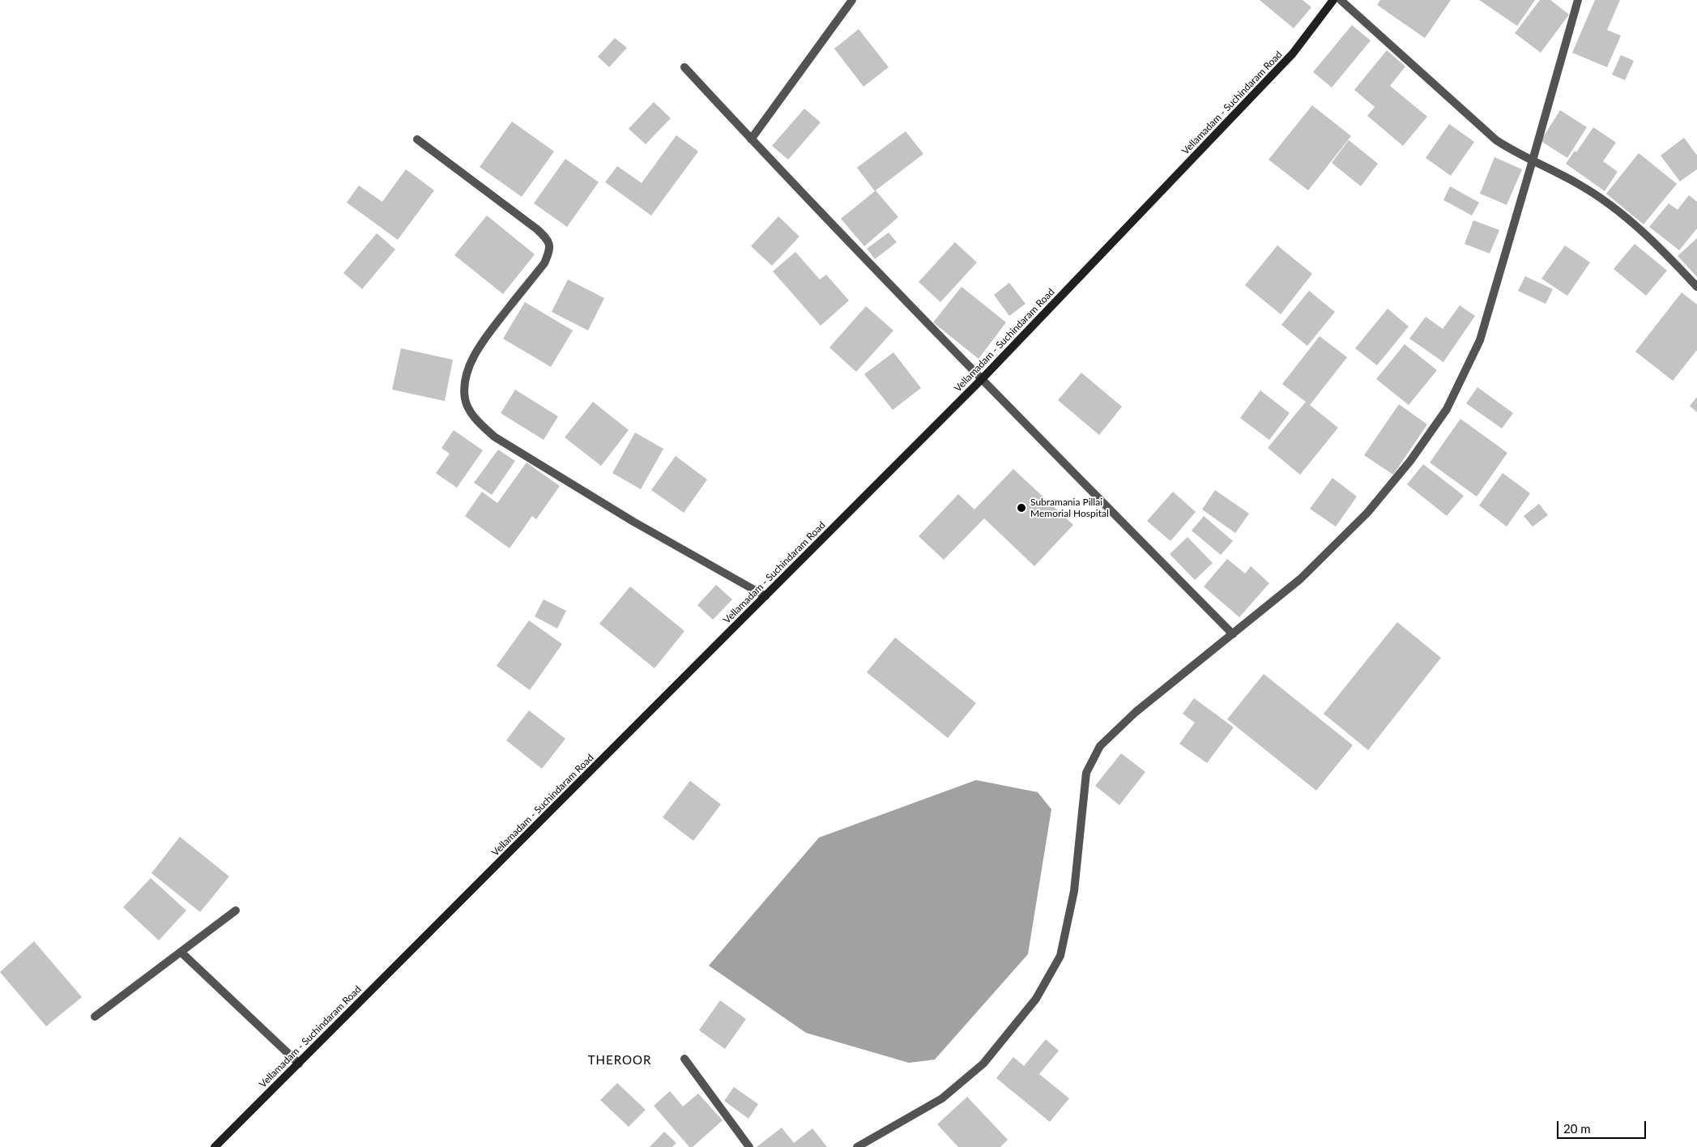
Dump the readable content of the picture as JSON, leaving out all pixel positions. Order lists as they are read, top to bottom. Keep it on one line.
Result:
{"streets":{"main road":["Vellamadam - Suchindaram Road"]},"districts":["THEROOR"],"places":["Subramania Pillai Memorial Hospital"],"scale_bar":"20 m"}
